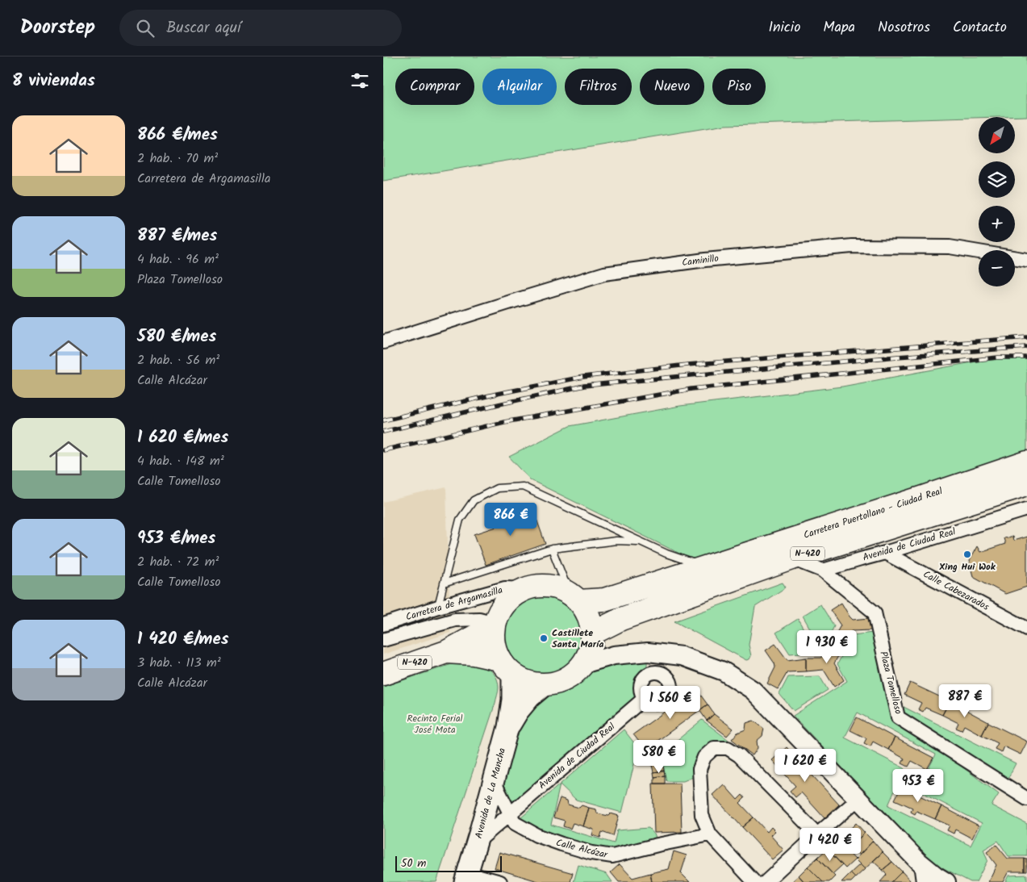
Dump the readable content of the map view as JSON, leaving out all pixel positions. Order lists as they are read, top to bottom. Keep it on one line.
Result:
{"streets":{"highway":["Carretera Puertollano - Ciudad Real","N-420"],"main road":["Avenida de La Mancha"],"street":["Caminillo","Avenida de Ciudad Real","Calle Cabezarados","Carretera de Argamasilla","Plaza Tomelloso","Calle Alcázar"]},"crossings":[["Carretera Puertollano - Ciudad Real","N-420"],["Carretera Puertollano - Ciudad Real","Carretera de Argamasilla"],["Carretera Puertollano - Ciudad Real","Avenida de La Mancha"],["Avenida de Ciudad Real","Calle Cabezarados"],["Avenida de Ciudad Real","Plaza Tomelloso"],["Avenida de Ciudad Real","Avenida de La Mancha"],["Avenida de Ciudad Real","Calle Alcázar"],["N-420","Carretera de Argamasilla"],["N-420","Avenida de La Mancha"],["Carretera de Argamasilla","Avenida de La Mancha"]],"parks":["Recinto Ferial José Mota"],"places":["Xing Hui Wok","Castillete Santa María"],"scale_bar":"50 m","north":"bottom left","page":{"header":"Doorstep","search":"Buscar aquí","nav":["Inicio","Mapa","Nosotros","Contacto"],"heading":"8 viviendas","chip":["Comprar","Alquilar","Filtros","Nuevo","Piso"],"list":[{"name":"866 €/mes","note":"2 hab. · 70 m² · Carretera de Argamasilla"},{"name":"887 €/mes","note":"4 hab. · 96 m² · Plaza Tomelloso"},{"name":"580 €/mes","note":"2 hab. · 56 m² · Calle Alcázar"},{"name":"1 620 €/mes","note":"4 hab. · 148 m² · Calle Tomelloso"},{"name":"953 €/mes","note":"2 hab. · 72 m² · Calle Tomelloso"},{"name":"1 420 €/mes","note":"3 hab. · 113 m² · Calle Alcázar"}],"map_buttons":["+","−"],"price":["866 €","1 930 €","887 €","1 560 €","580 €","1 620 €","953 €","1 420 €"],"scale":"50 m"}}
